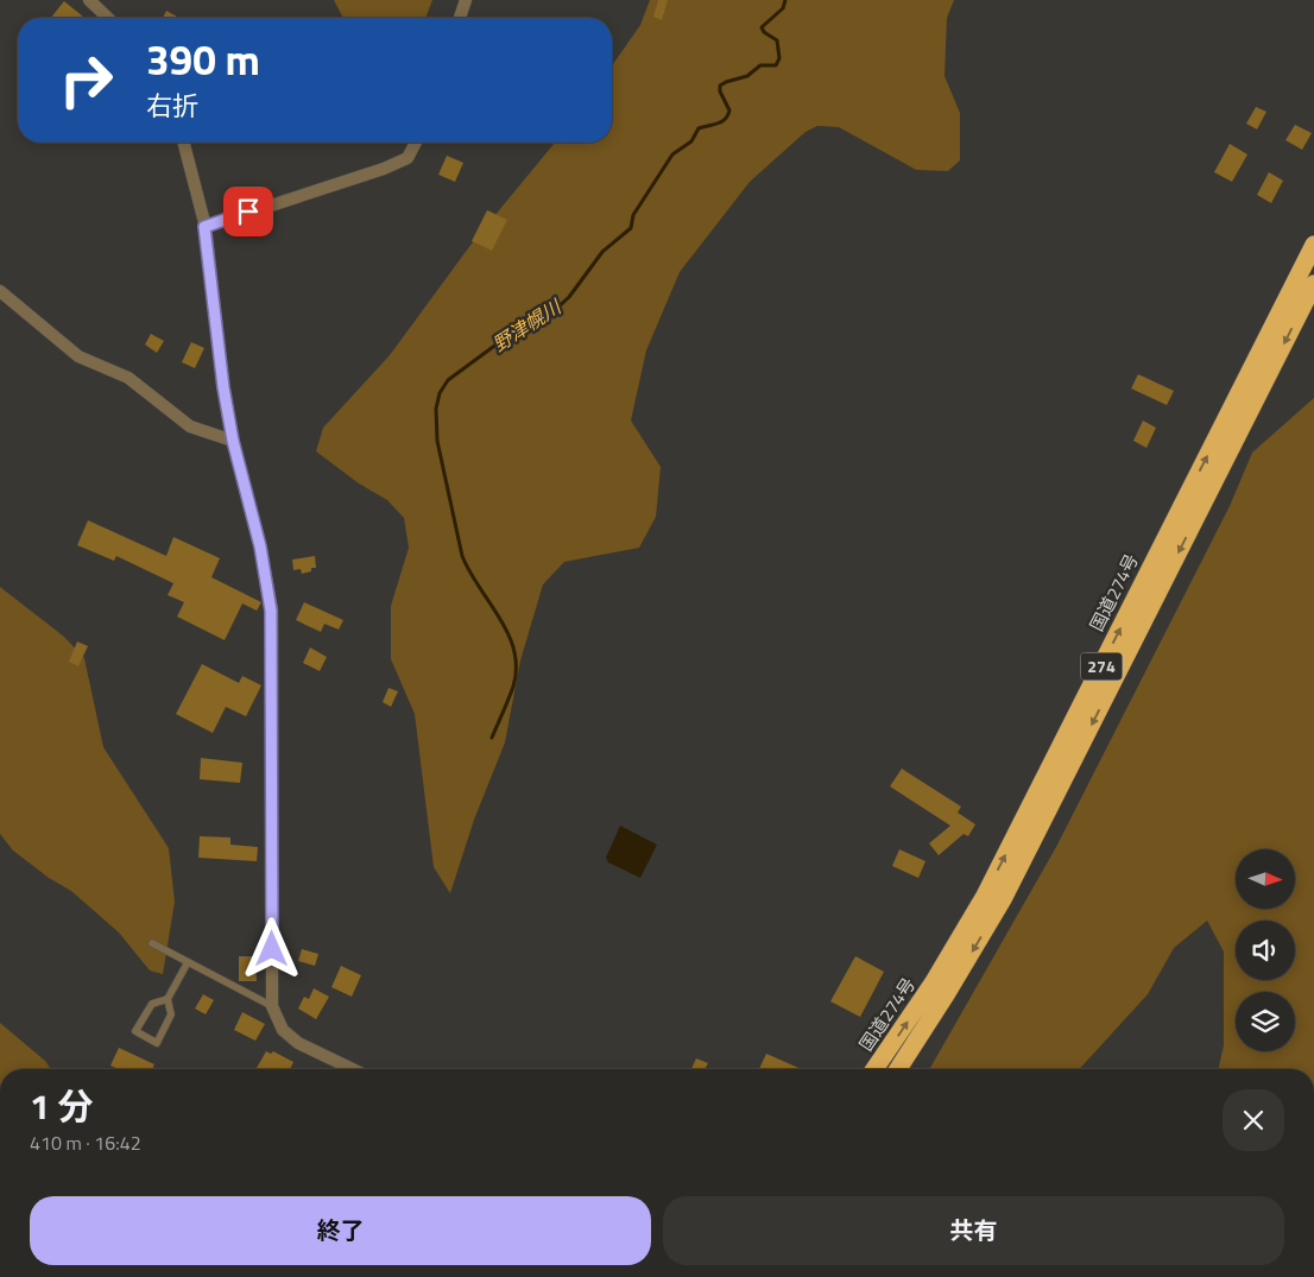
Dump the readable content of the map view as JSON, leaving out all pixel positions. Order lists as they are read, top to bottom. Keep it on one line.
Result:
{"streets":{"highway":["国道274号","274"]},"water":["野津幌川"],"north":"right","page":{"turn":["390 m","右折"],"heading":["1 分","410 m · 16:42"],"buttons":["終了","共有"]}}
